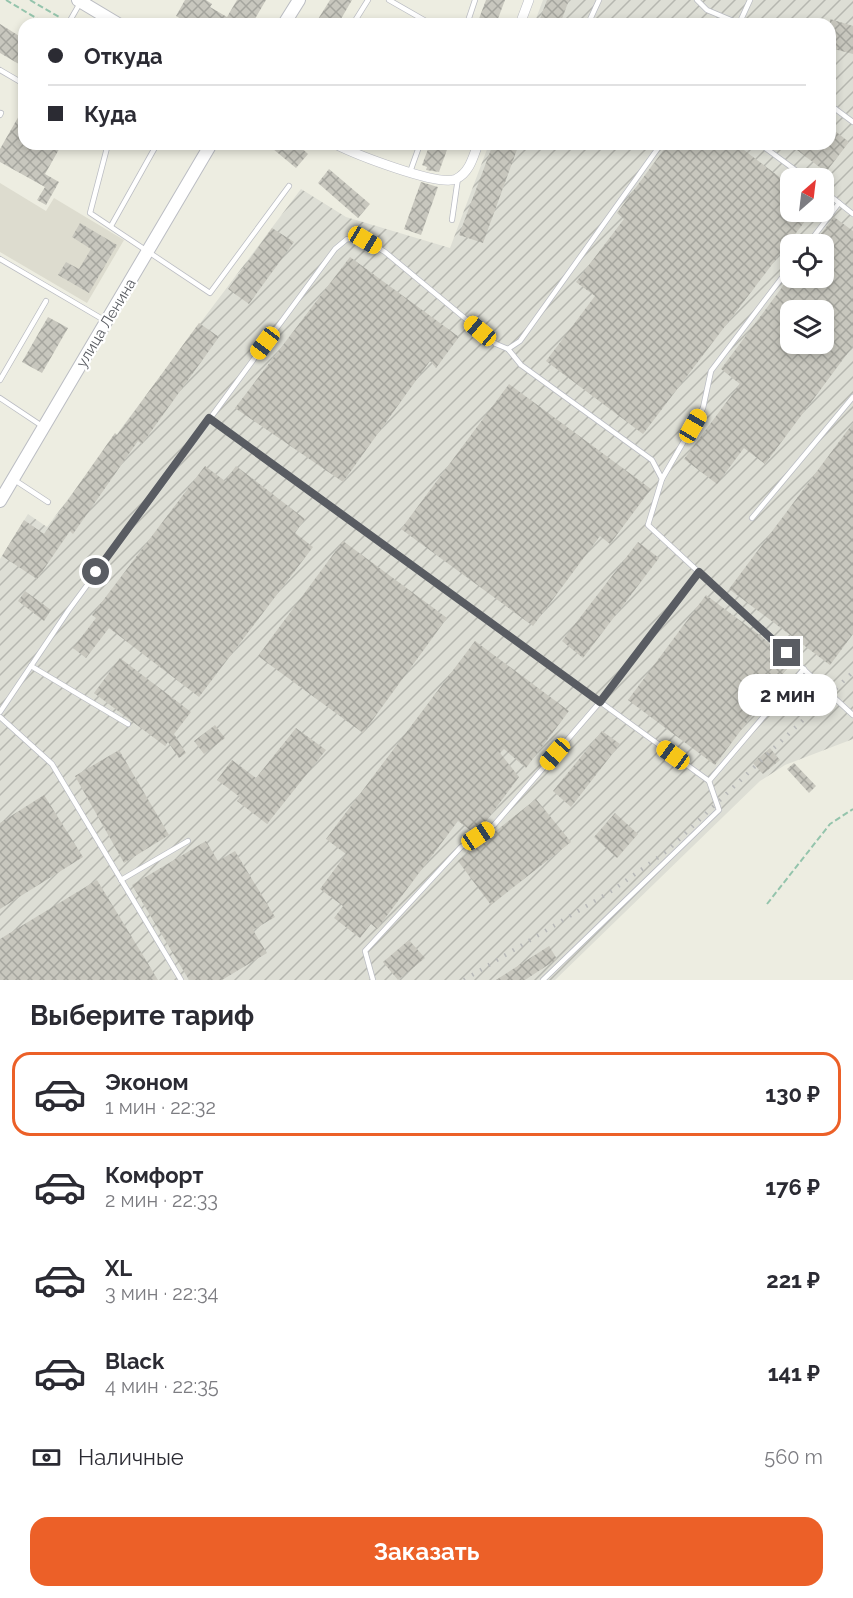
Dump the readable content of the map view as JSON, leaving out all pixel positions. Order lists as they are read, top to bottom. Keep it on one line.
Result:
{"streets":{"street":["улица Ленина"]},"north":"top right","page":{"banner":["Откуда","Куда"],"bubble":"2 мин","heading":"Выберите тариф","list":[{"name":"Эконом","note":"1 мин · 22:32","value":"130 ₽"},{"name":"Комфорт","note":"2 мин · 22:33","value":"176 ₽"},{"name":"XL","note":"3 мин · 22:34","value":"221 ₽"},{"name":"Black","note":"4 мин · 22:35","value":"141 ₽"}],"pay":["Наличные","560 m"],"buttons":"Заказать"}}
